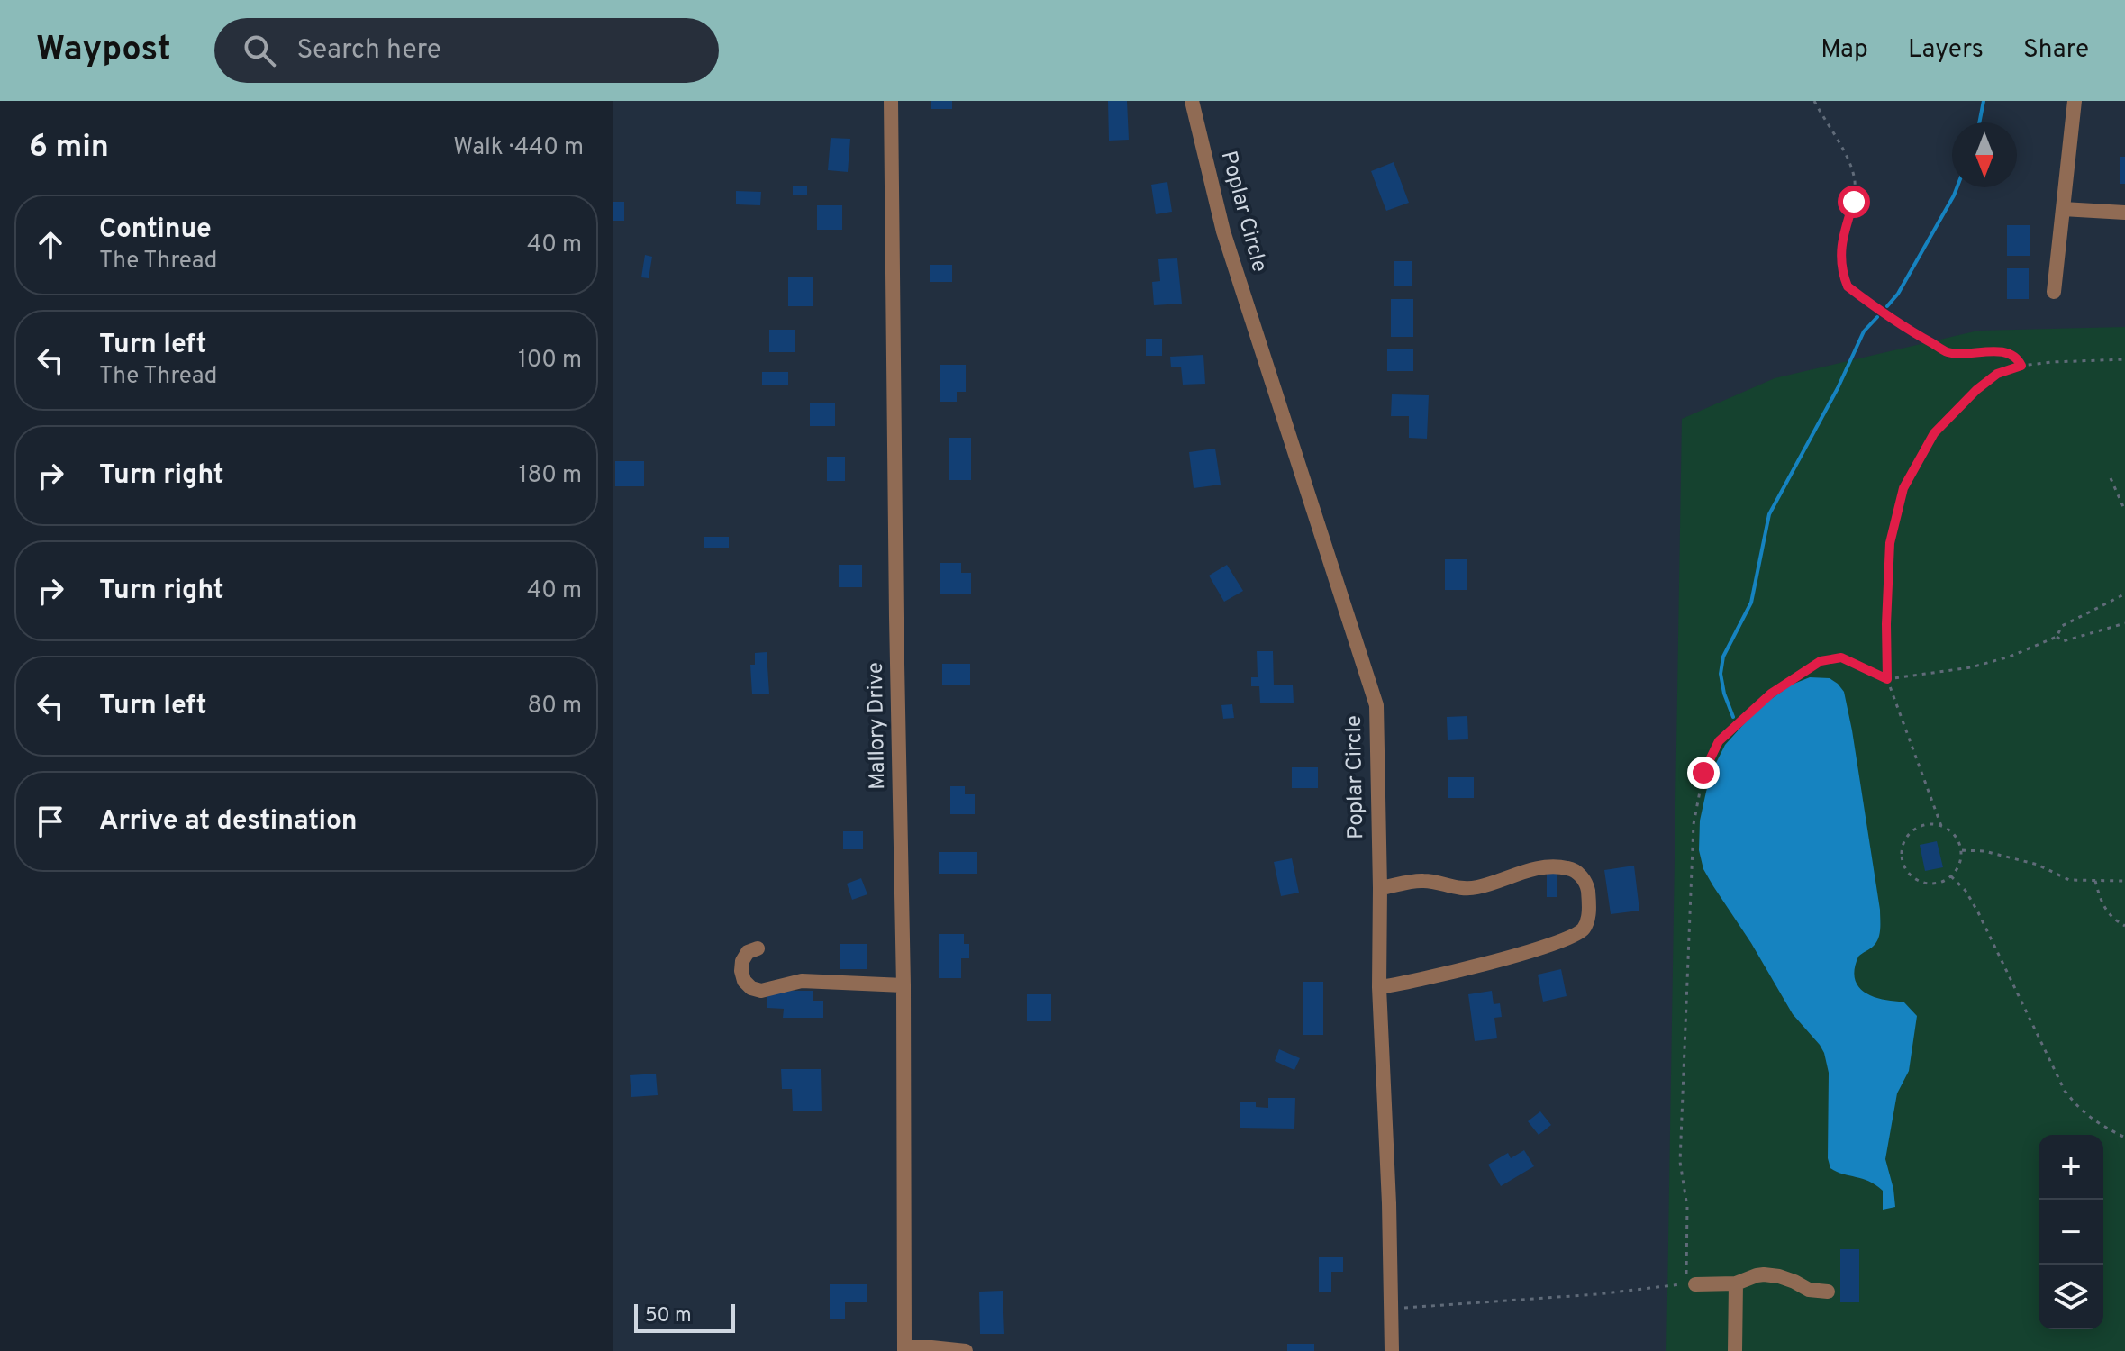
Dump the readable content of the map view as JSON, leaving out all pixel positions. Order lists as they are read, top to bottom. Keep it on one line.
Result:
{"streets":{"street":["Poplar Circle","Mallory Drive"]},"scale_bar":"50 m","north":"bottom","page":{"header":"Waypost","search":"Search here","nav":["Map","Layers","Share"],"heading":["6 min","Walk · 440 m"],"list":[["Continue","The Thread","40 m"],["Turn left","The Thread","100 m"],["Turn right","180 m"],["Turn right","40 m"],["Turn left","80 m"],"Arrive at destination"],"map_buttons":["+","−"],"scale":"50 m"}}
